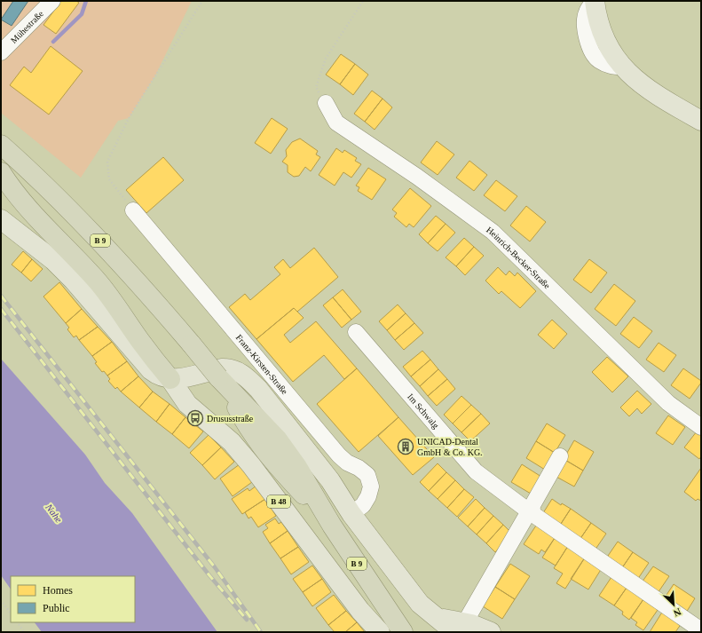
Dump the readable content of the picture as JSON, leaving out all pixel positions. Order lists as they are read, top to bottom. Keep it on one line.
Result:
{"streets":{"highway":["B 9"],"main road":["B 48"],"street":["Mühestraße","Heinrich-Becker-Straße","Franz-Kirsten-Straße","Im Schwalg"]},"water":["Nahe"],"places":{"bus stop":["Drususstraße"],"building":["UNICAD-Dental GmbH & Co. KG."]},"legend":["Homes","Public"],"north":"bottom right"}
